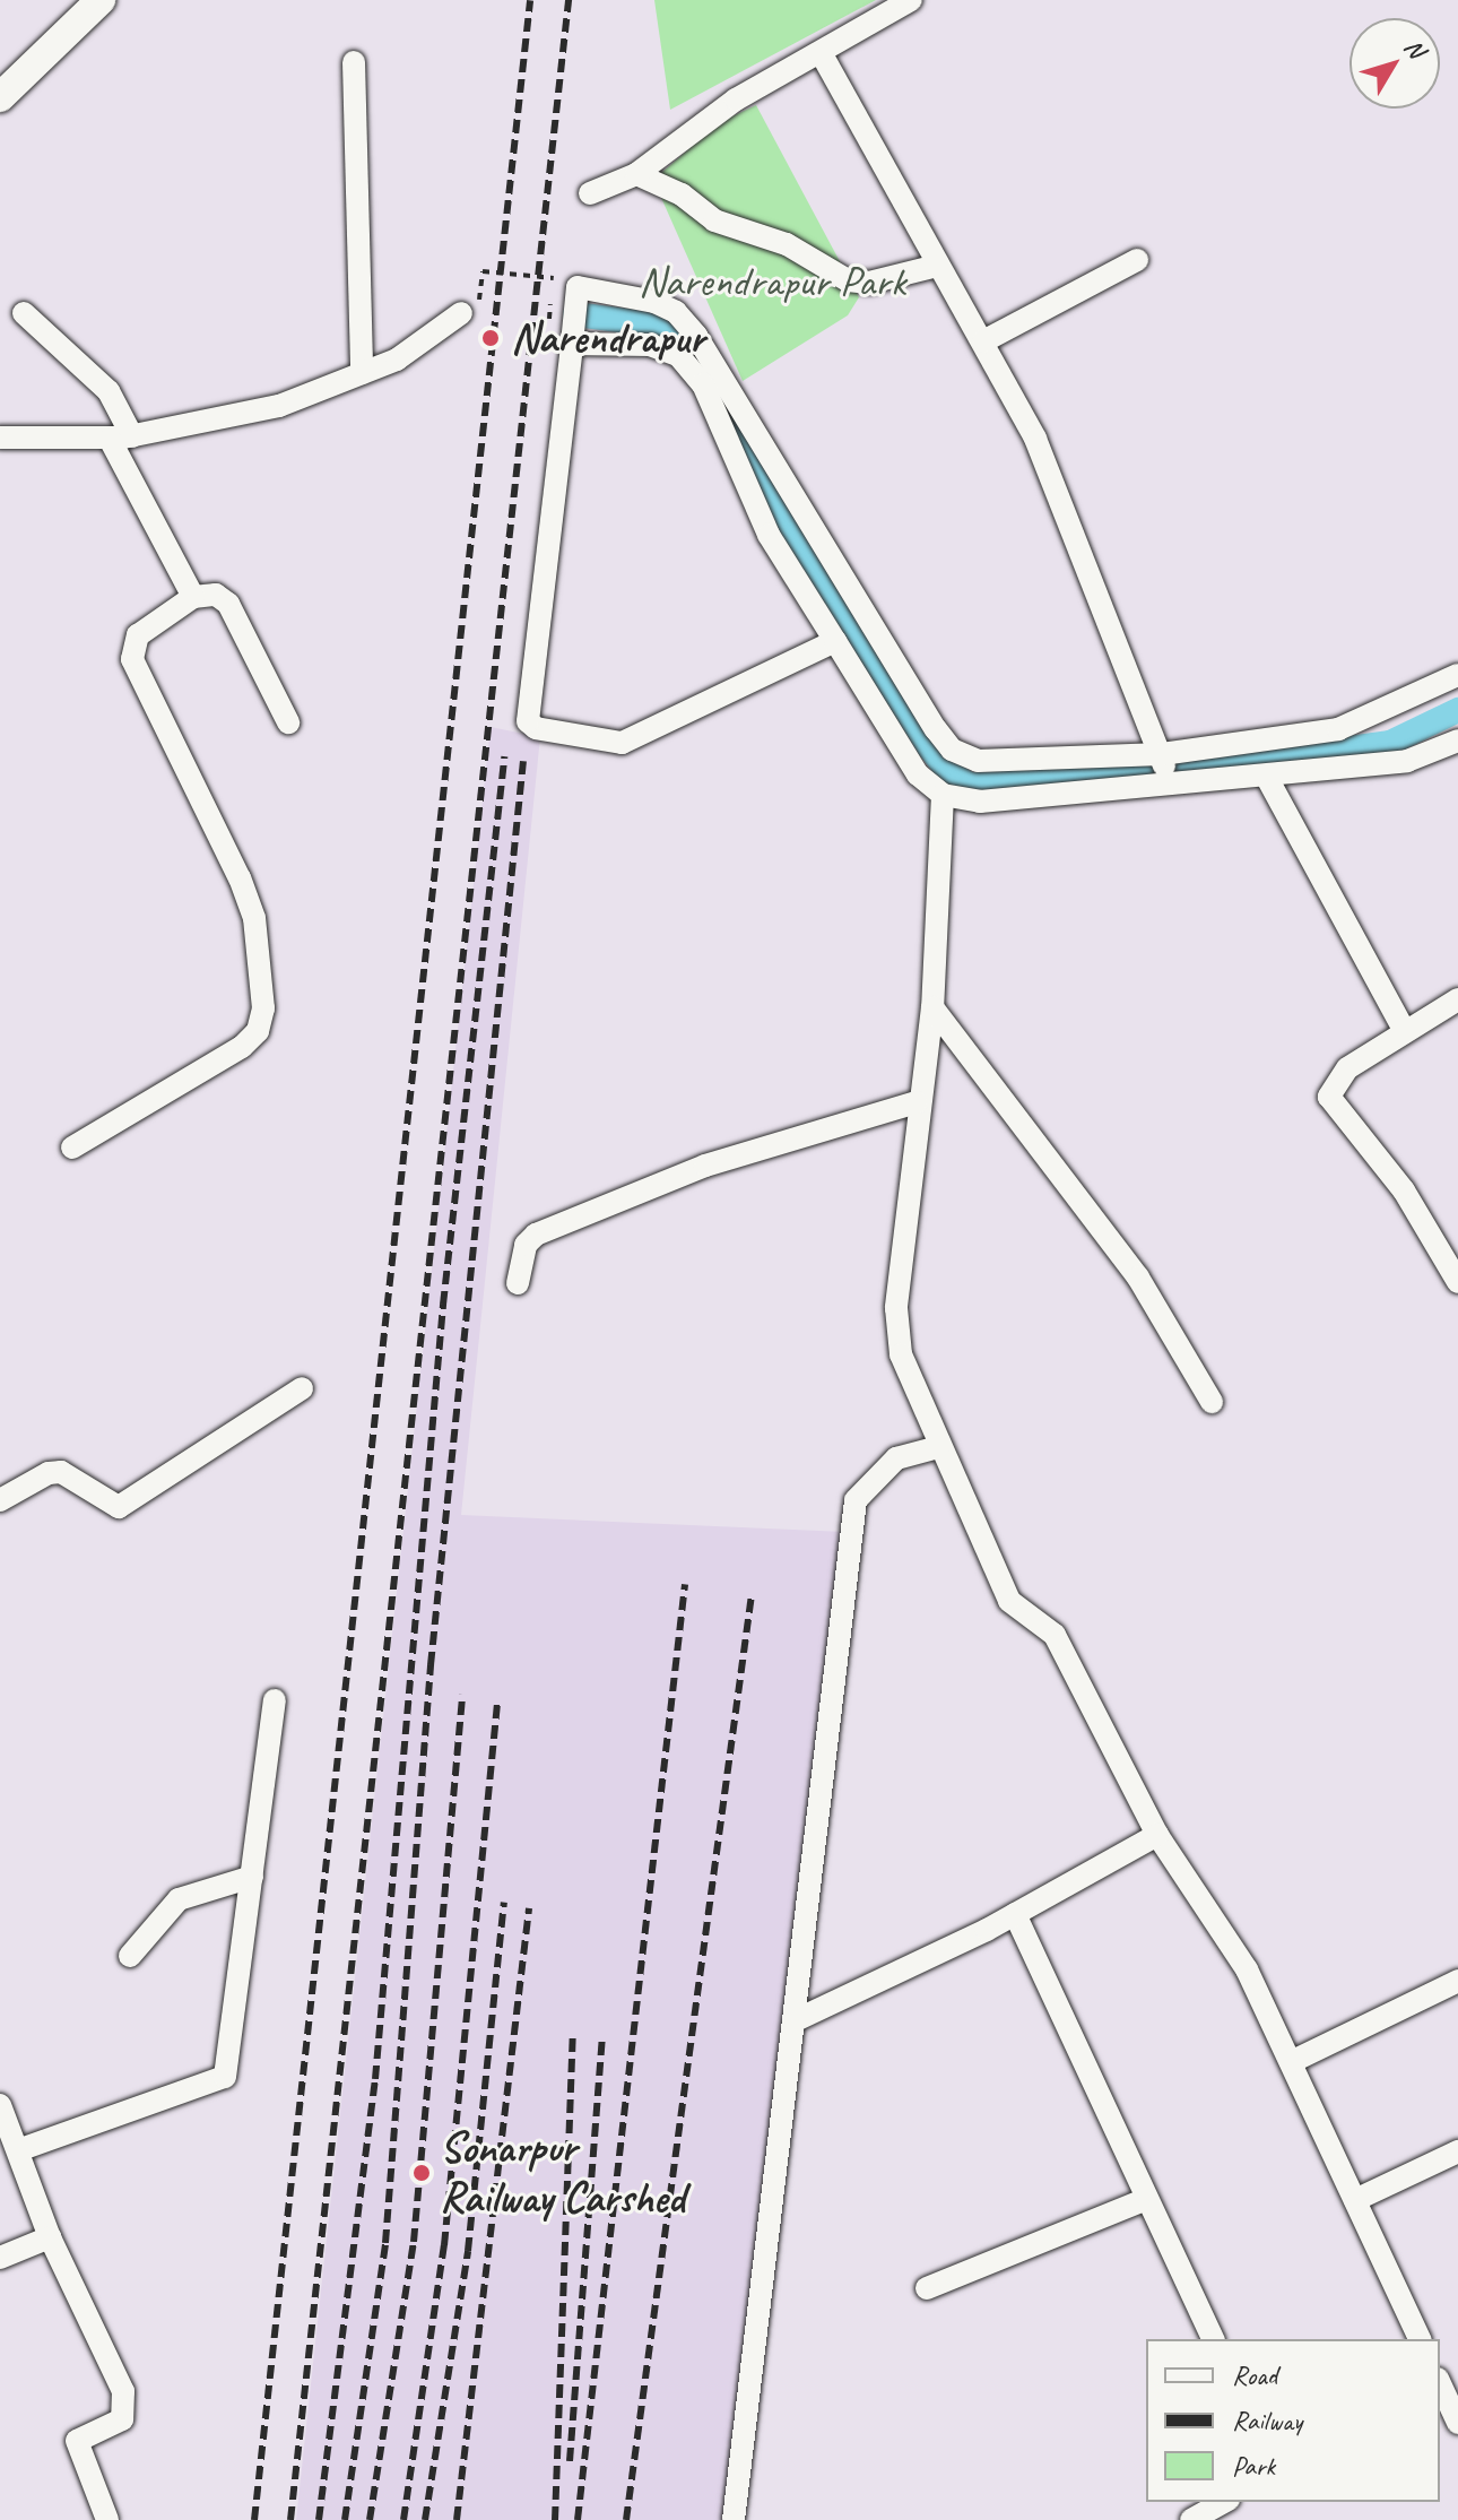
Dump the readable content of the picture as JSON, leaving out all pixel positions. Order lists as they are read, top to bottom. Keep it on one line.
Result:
{"parks":["Narendrapur Park"],"places":["Narendrapur","Sonarpur Railway Carshed"],"legend":["Road","Railway","Park"],"north":"top right"}
